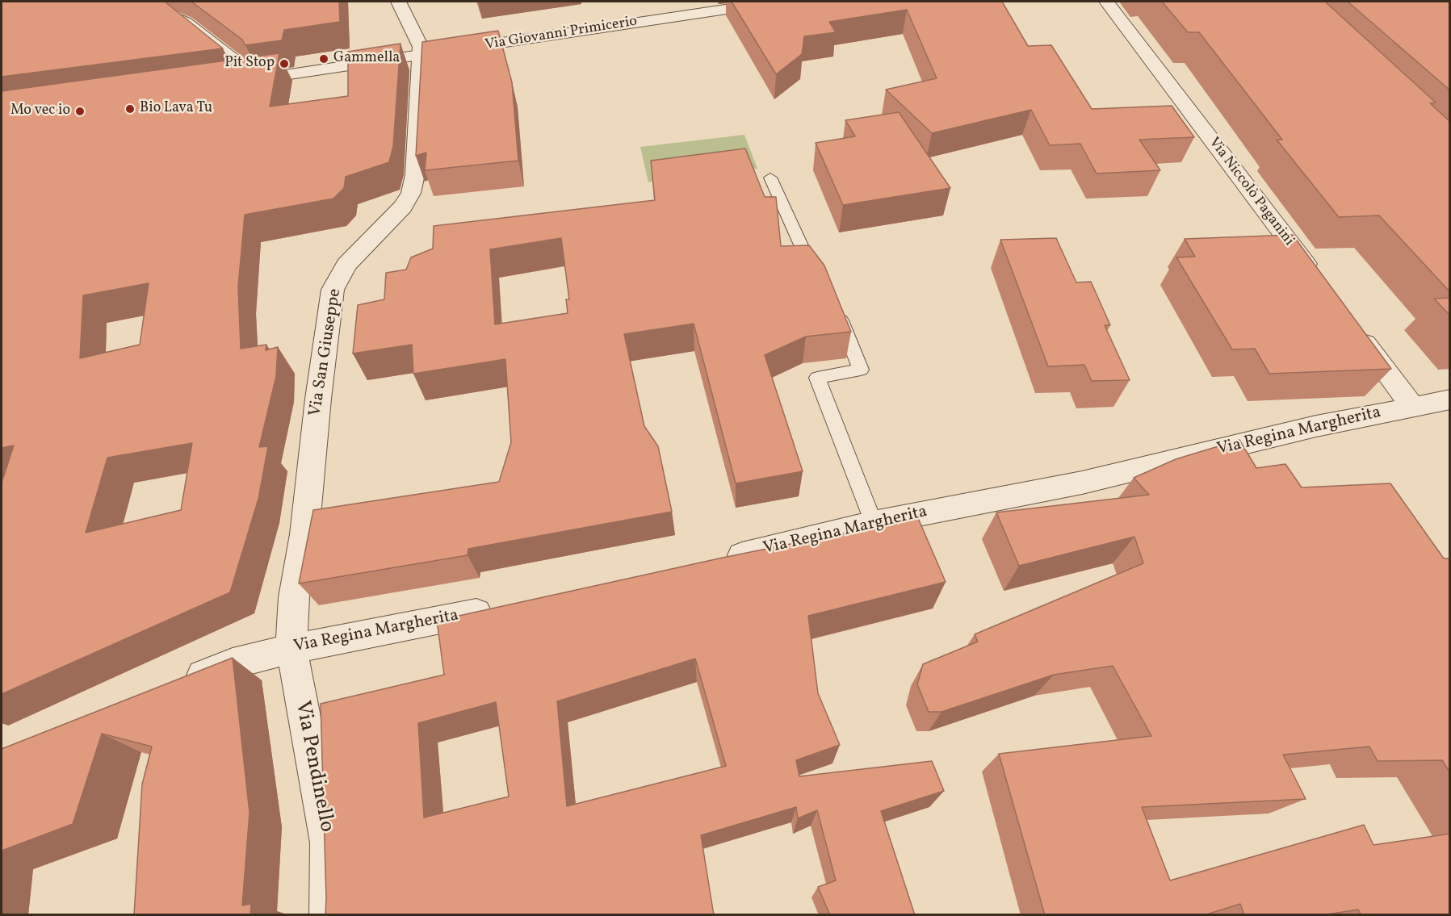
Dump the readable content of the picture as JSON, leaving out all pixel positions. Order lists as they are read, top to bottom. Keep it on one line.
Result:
{"streets":{"street":["Via Giovanni Primicerio","Via Niccolò Paganini","Via San Giuseppe","Via Regina Margherita","Via Pendinello"]},"crossings":[["Via Giovanni Primicerio","Via San Giuseppe"],["Via San Giuseppe","Via Regina Margherita"],["Via San Giuseppe","Via Pendinello"],["Via Regina Margherita","Via Pendinello"]],"places":["Gammella","Pit Stop","Bio Lava Tu","Mo vec io"]}
